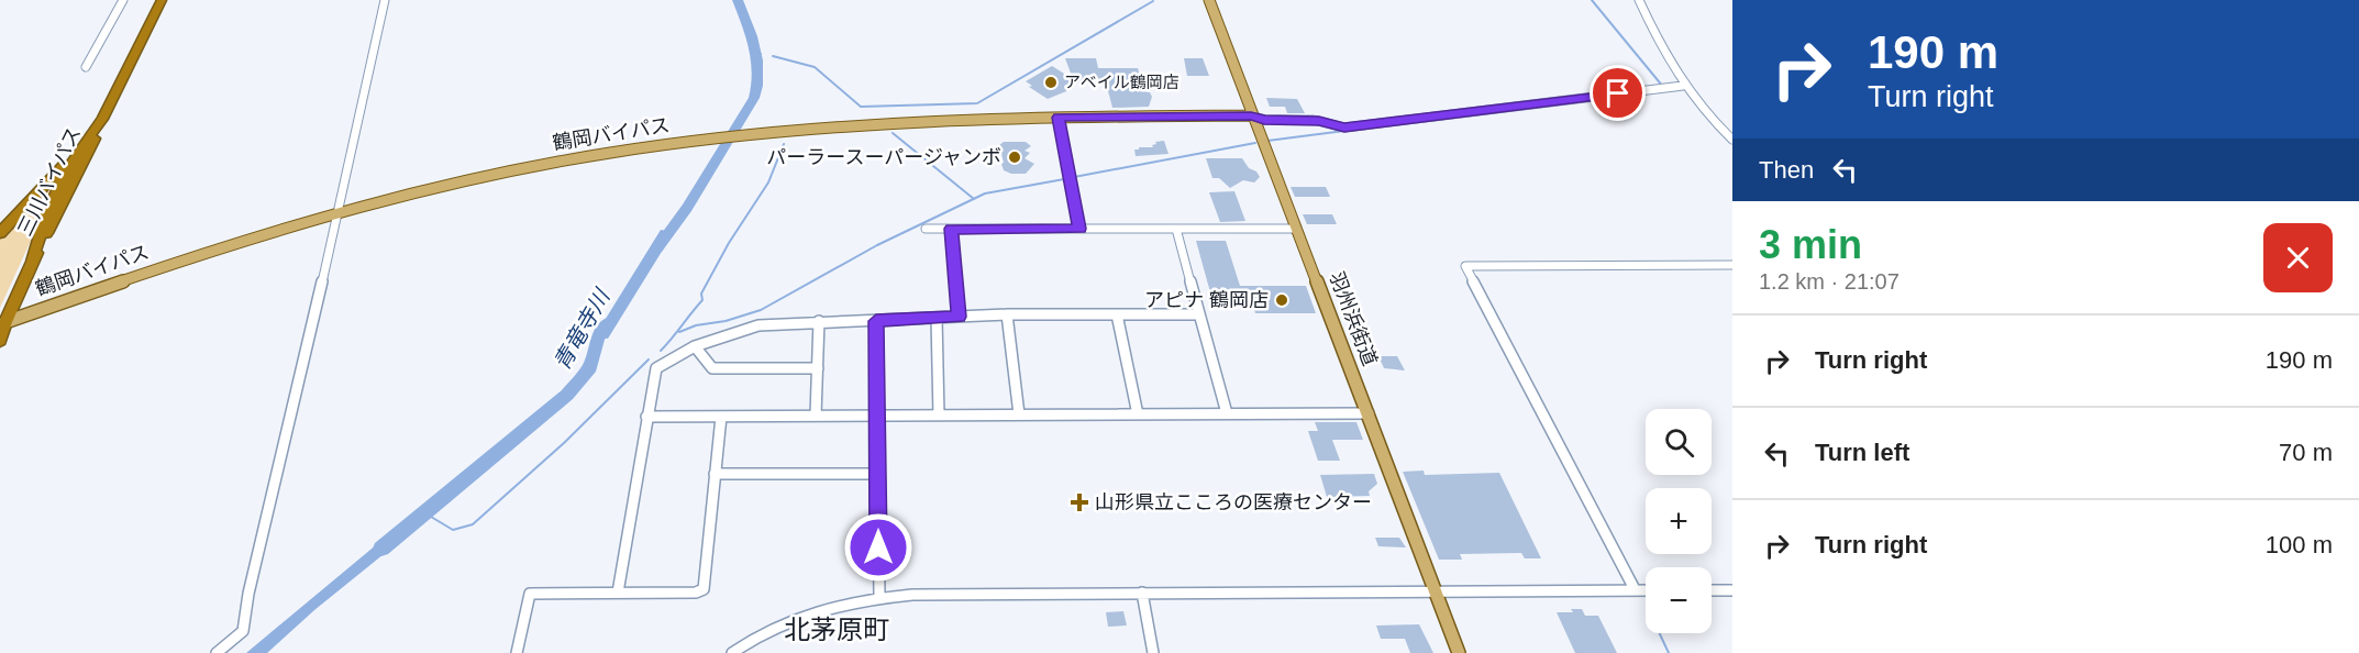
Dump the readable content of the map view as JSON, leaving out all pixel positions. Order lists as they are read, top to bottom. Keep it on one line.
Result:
{"streets":{"highway":["三川バイパス"],"main road":["鶴岡バイパス","羽州浜街道"]},"crossings":[["鶴岡バイパス","三川バイパス"],["鶴岡バイパス","羽州浜街道"]],"districts":["北茅原町"],"water":["青竜寺川"],"places":{"other":["アベイル鶴岡店","パーラースーパージャンボ","アピナ 鶴岡店"],"health":["山形県立こころの医療センター"]},"page":{"turn":["190 m","Turn right"],"then":"Then","heading":["3 min","1.2 km · 21:07"],"list":[{"name":"Turn right","value":"190 m"},{"name":"Turn left","value":"70 m"},{"name":"Turn right","value":"100 m"}],"map_buttons":["+","−"]}}
